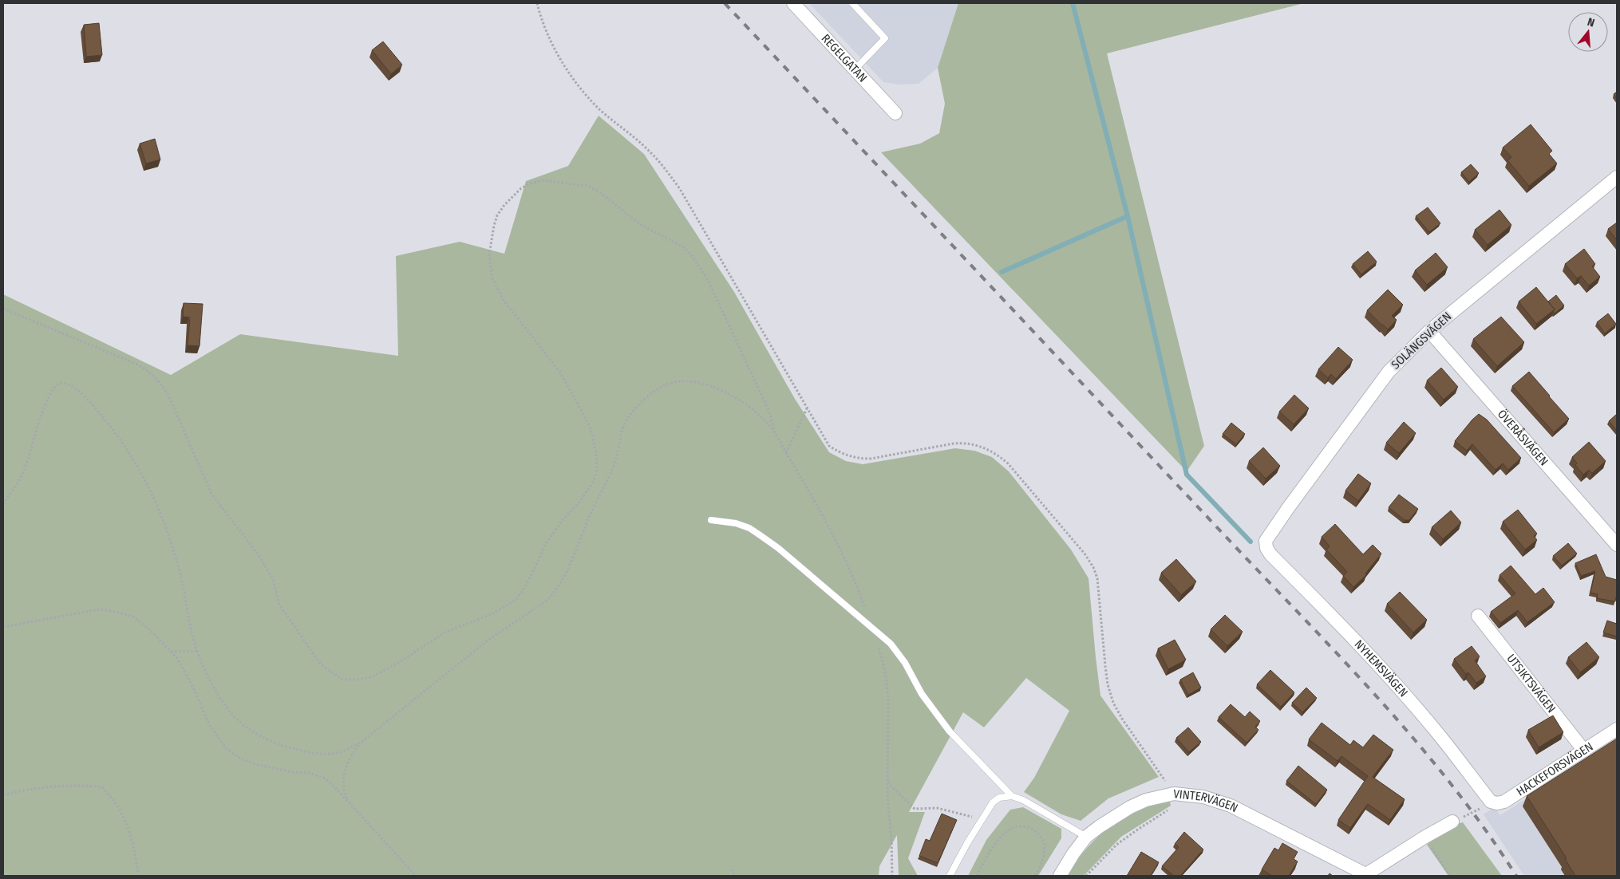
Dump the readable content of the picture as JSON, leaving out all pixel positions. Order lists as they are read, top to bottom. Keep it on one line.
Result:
{"streets":{"street":["REGELGATAN","SOLÄNGSVÄGEN","ÖVERÅSVÄGEN","NYHEMSVÄGEN","UTSIKTSVÄGEN","HACKEFORSVÄGEN","VINTERVÄGEN"]},"crossings":[["SOLÄNGSVÄGEN","ÖVERÅSVÄGEN"],["SOLÄNGSVÄGEN","NYHEMSVÄGEN"],["NYHEMSVÄGEN","HACKEFORSVÄGEN"],["UTSIKTSVÄGEN","HACKEFORSVÄGEN"]],"north":"top"}
